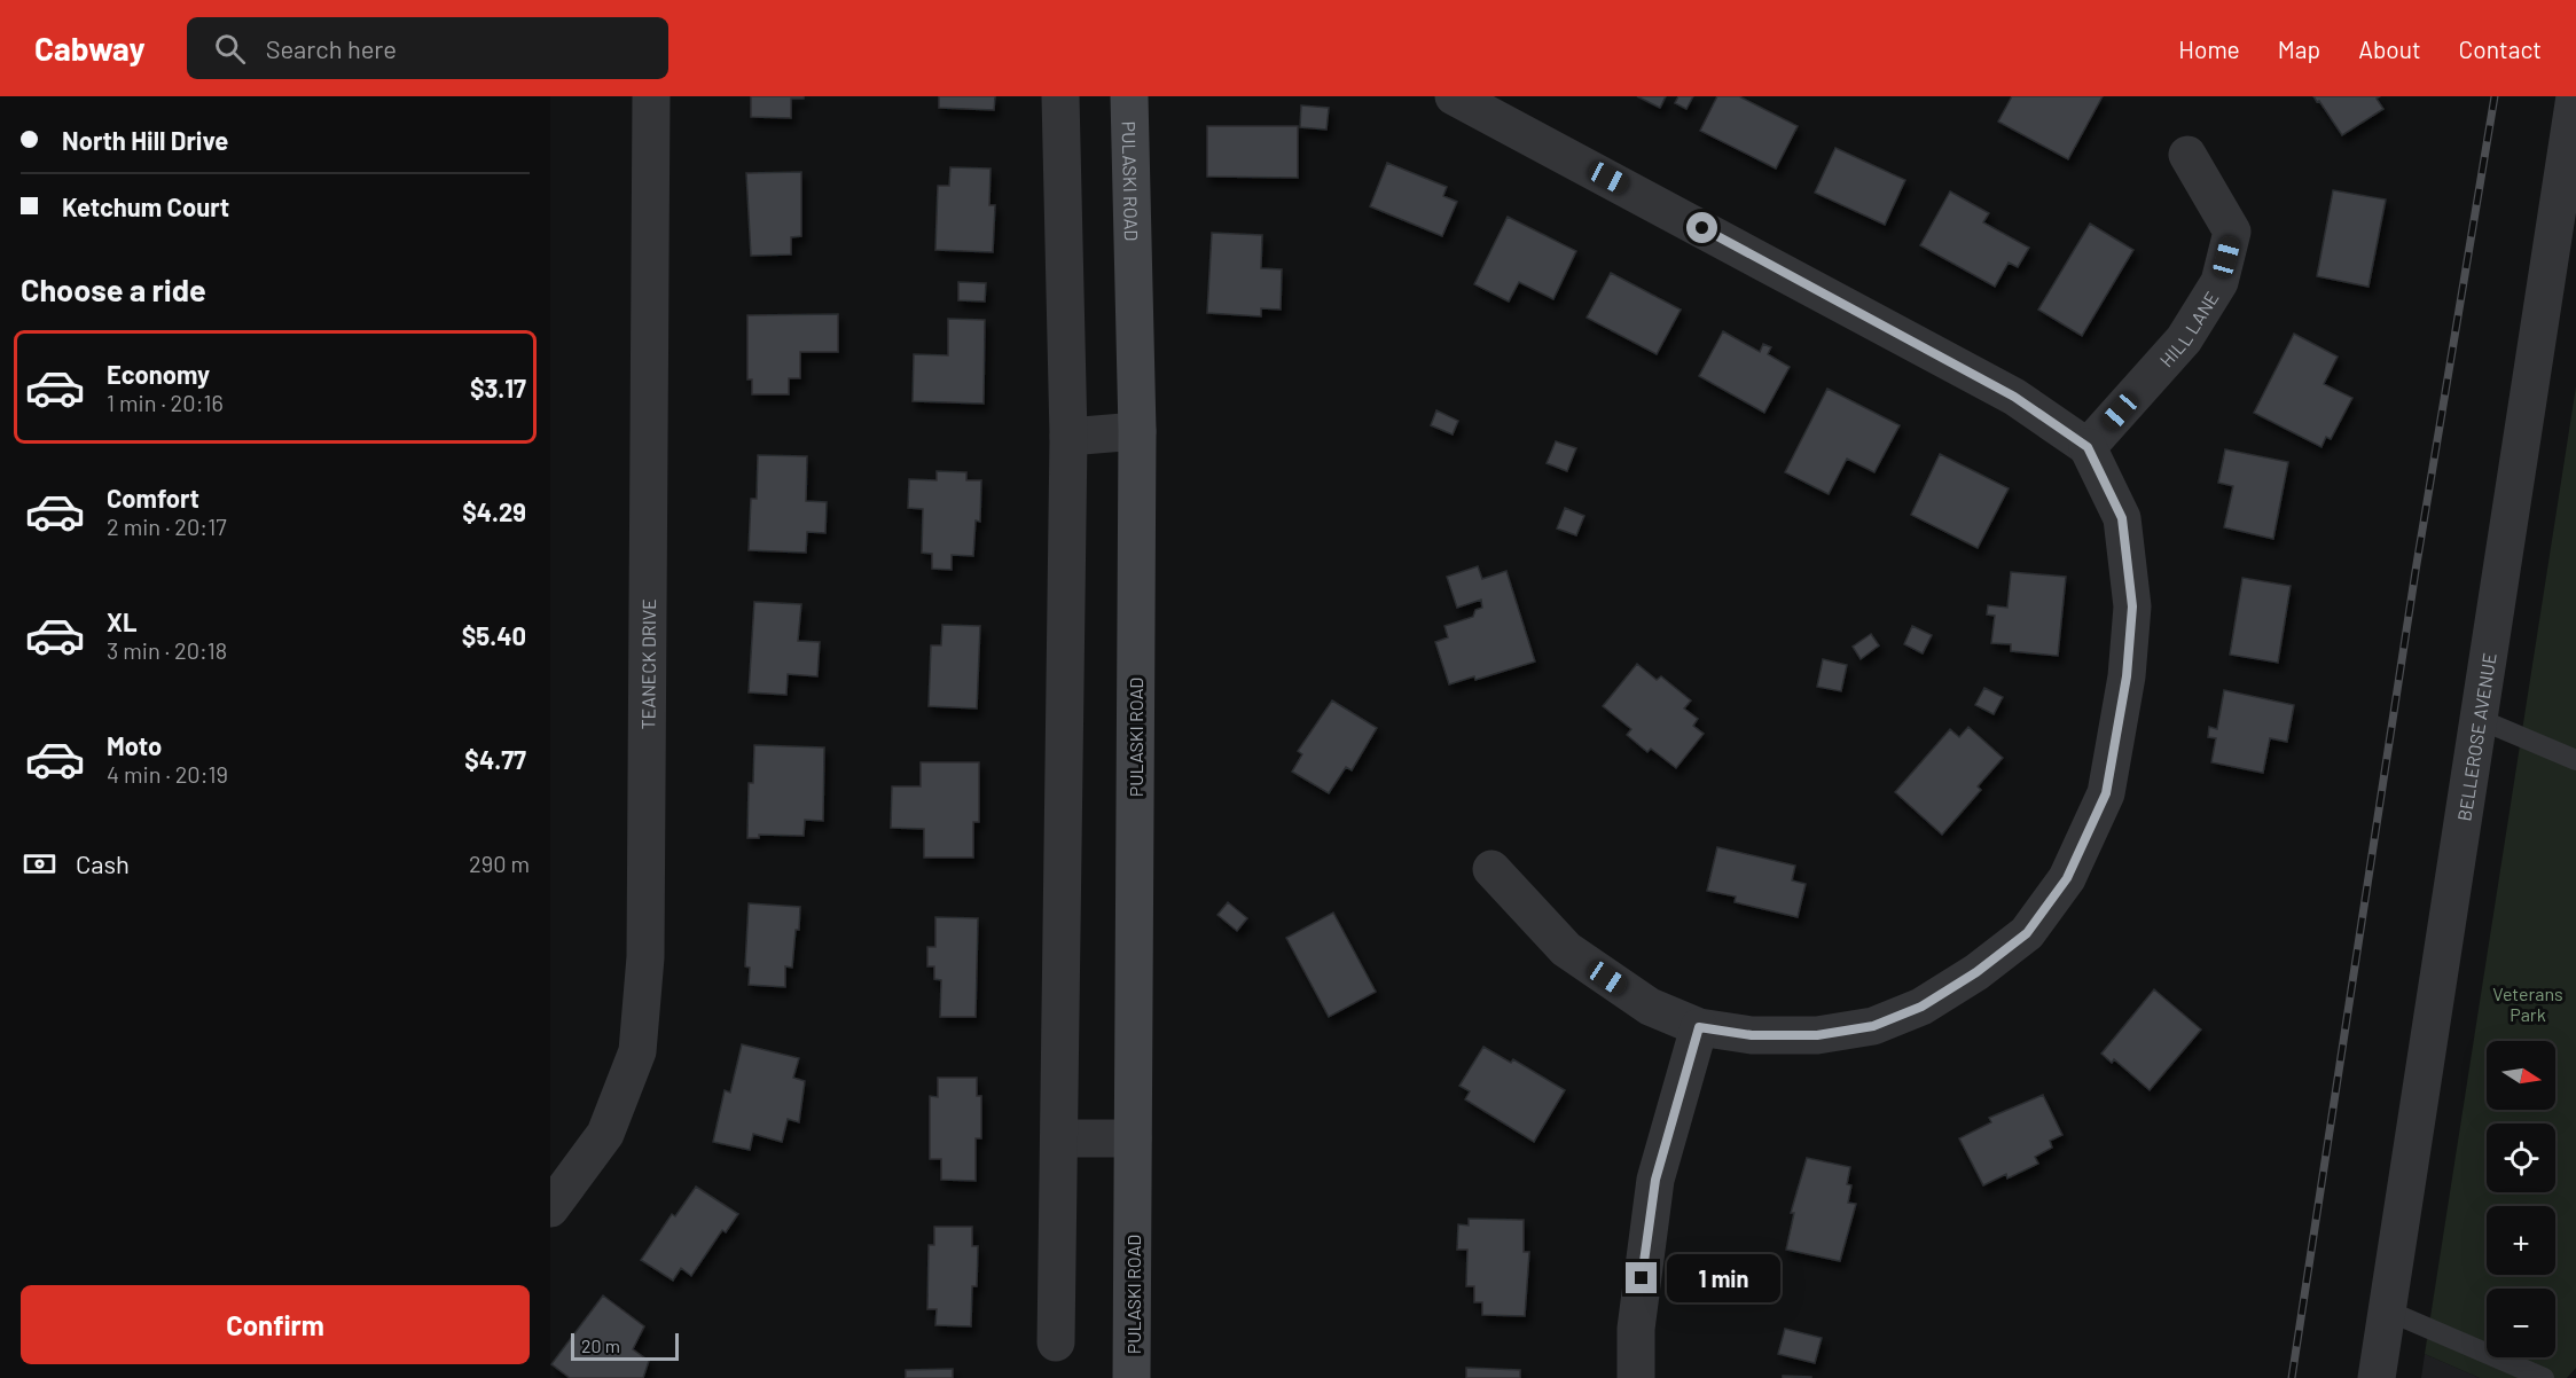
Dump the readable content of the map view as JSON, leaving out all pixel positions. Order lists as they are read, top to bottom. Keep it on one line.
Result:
{"streets":{"main road":["PULASKI ROAD"],"street":["HILL LANE","TEANECK DRIVE","BELLEROSE AVENUE"]},"parks":["Veterans Park"],"scale_bar":"20 m","north":"right","page":{"header":"Cabway","search":"Search here","nav":["Home","Map","About","Contact"],"banner":["North Hill Drive","Ketchum Court"],"heading":"Choose a ride","list":[{"name":"Economy","note":"1 min · 20:16","value":"$3.17"},{"name":"Comfort","note":"2 min · 20:17","value":"$4.29"},{"name":"XL","note":"3 min · 20:18","value":"$5.40"},{"name":"Moto","note":"4 min · 20:19","value":"$4.77"}],"pay":["Cash","290 m"],"map_buttons":["+","−"],"bubble":"1 min","buttons":"Confirm","scale":"20 m"}}
